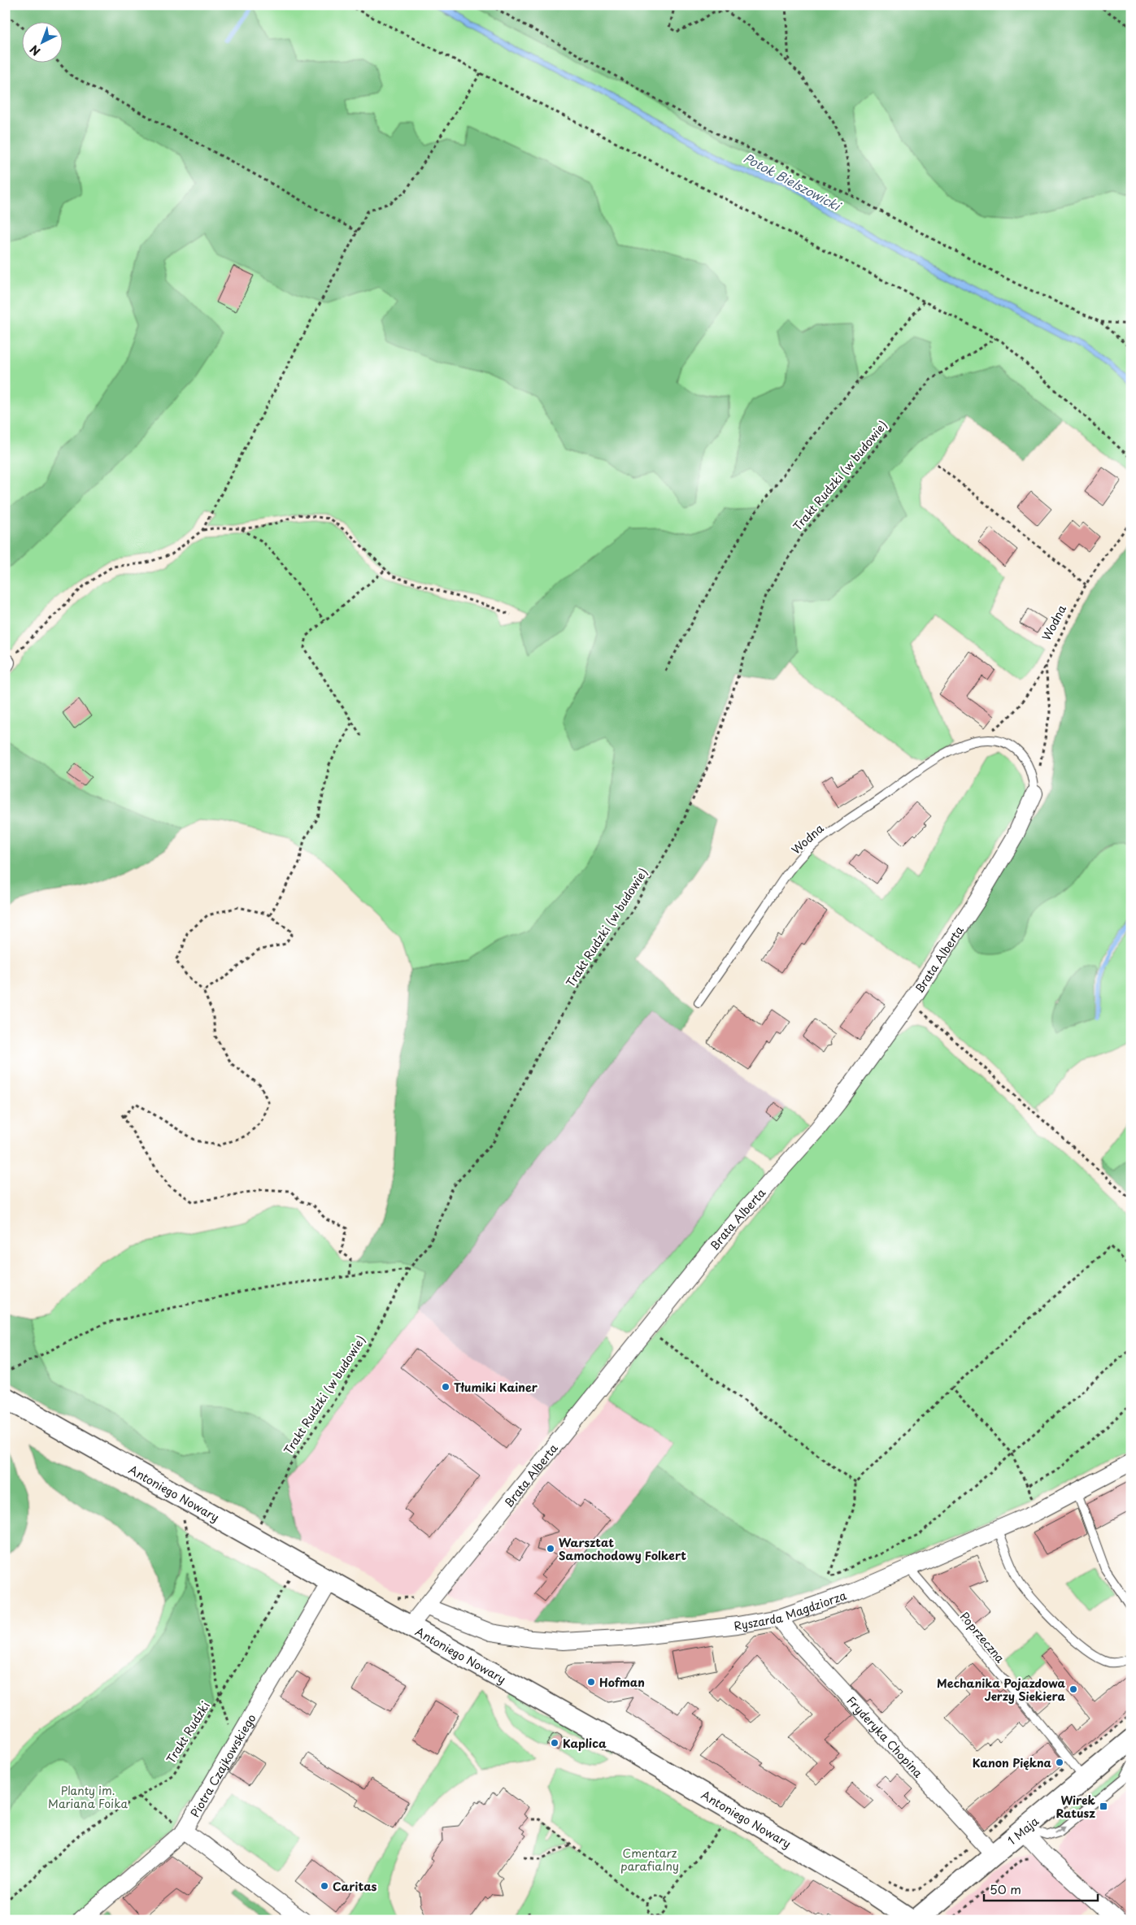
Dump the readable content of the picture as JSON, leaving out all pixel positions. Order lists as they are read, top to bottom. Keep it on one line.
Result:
{"streets":{"street":["Brata Alberta","Antoniego Nowary","Ryszarda Magdziorza","Fryderyka Chopina","Piotra Czajkowskiego","1 Maja"],"lane":["Wodna","Poprzeczna"],"path":["Trakt Rudzki (w budowie)","Trakt Rudzki"]},"crossings":[["Wodna","Brata Alberta"],["Brata Alberta","Antoniego Nowary"],["Brata Alberta","Ryszarda Magdziorza"],["Antoniego Nowary","Piotra Czajkowskiego"],["Ryszarda Magdziorza","Poprzeczna"],["Ryszarda Magdziorza","Fryderyka Chopina"],["Poprzeczna","1 Maja"],["Fryderyka Chopina","1 Maja"]],"water":["Potok Bielszowicki"],"parks":["Planty im. Mariana Foika","Cmentarz parafialny"],"places":{"other":["Tłumiki Kainer","Warsztat Samochodowy Folkert","Hofman","Mechanika Pojazdowa Jerzy Siekiera","Kaplica","Kanon Piękna","Caritas"],"transit":["Wirek Ratusz"]},"scale_bar":"50 m","north":"bottom left"}
